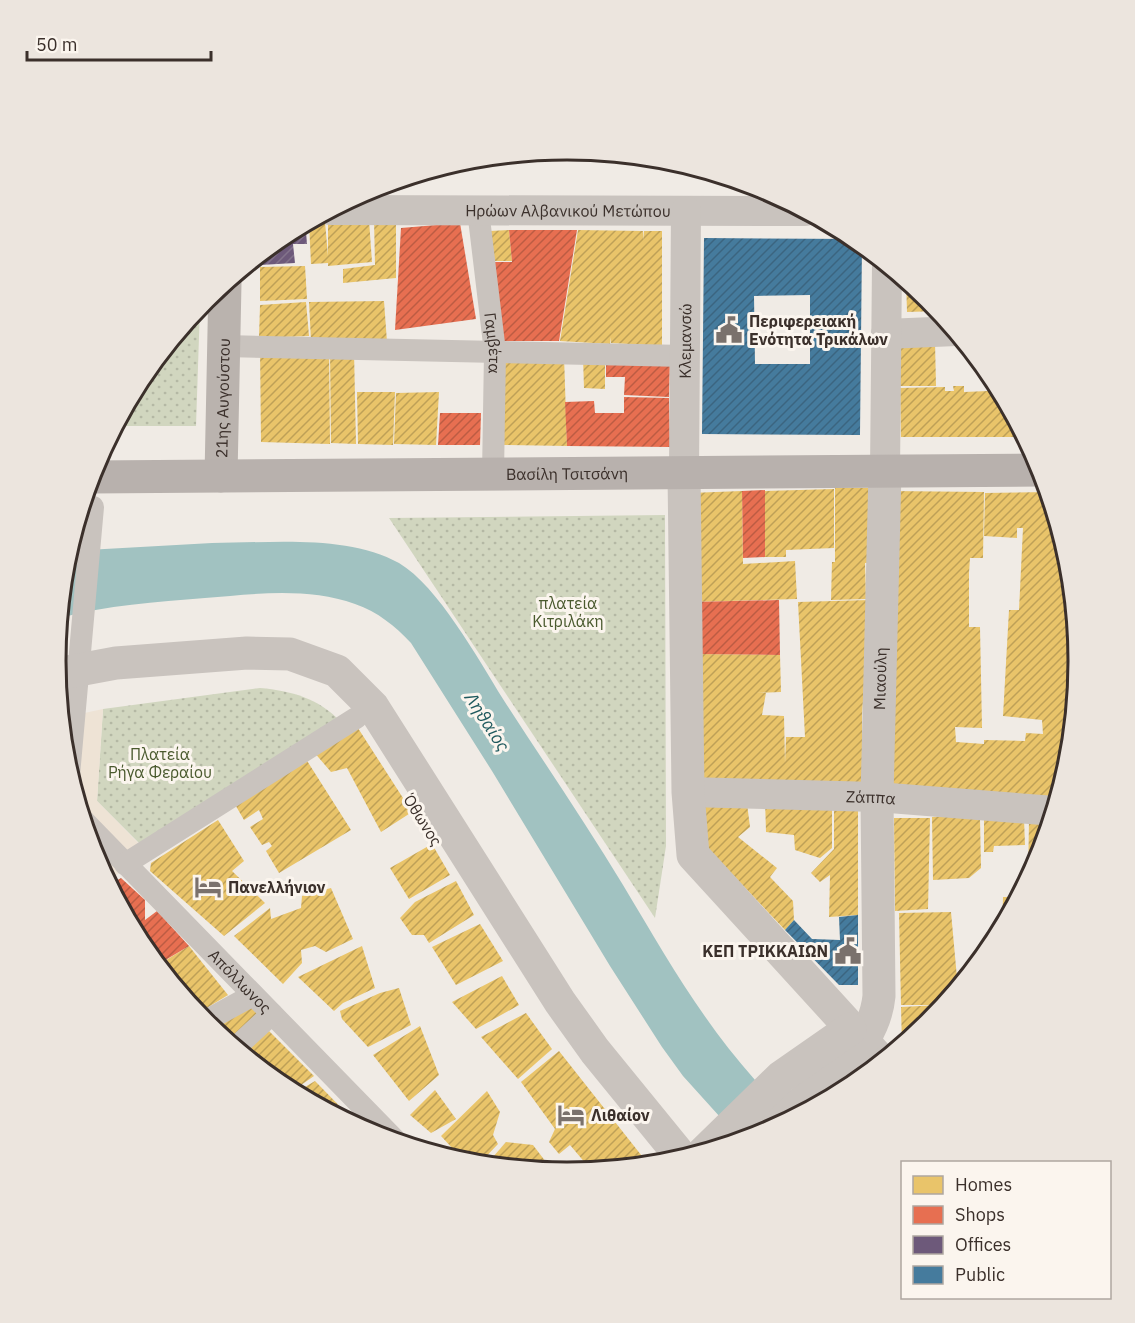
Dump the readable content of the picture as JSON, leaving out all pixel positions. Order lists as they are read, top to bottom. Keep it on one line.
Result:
{"streets":{"main road":["21ης Αυγούστου","Βασίλη Τσιτσάνη"],"street":["Ηρώων Αλβανικού Μετώπου","Γαμβέτα","Κλεμανσώ","Μιαούλη","Ζάππα","Όθωνος","Απόλλωνος"]},"crossings":[["Ηρώων Αλβανικού Μετώπου","Γαμβέτα"],["Ηρώων Αλβανικού Μετώπου","Κλεμανσώ"],["Γαμβέτα","Βασίλη Τσιτσάνη"],["Κλεμανσώ","Βασίλη Τσιτσάνη"],["21ης Αυγούστου","Βασίλη Τσιτσάνη"],["Βασίλη Τσιτσάνη","Μιαούλη"],["Μιαούλη","Ζάππα"]],"water":["Ληθαίος"],"parks":["πλατεία Κιτριλάκη","Πλατεία Ρήγα Φεραίου"],"places":{"public building":["Περιφερειακή Ενότητα Τρικάλων","ΚΕΠ ΤΡΙΚΚΑΙΩΝ"],"hotel":["Πανελλήνιον","Λιθαίον"]},"legend":["Homes","Shops","Offices","Public"],"scale_bar":"50 m"}
